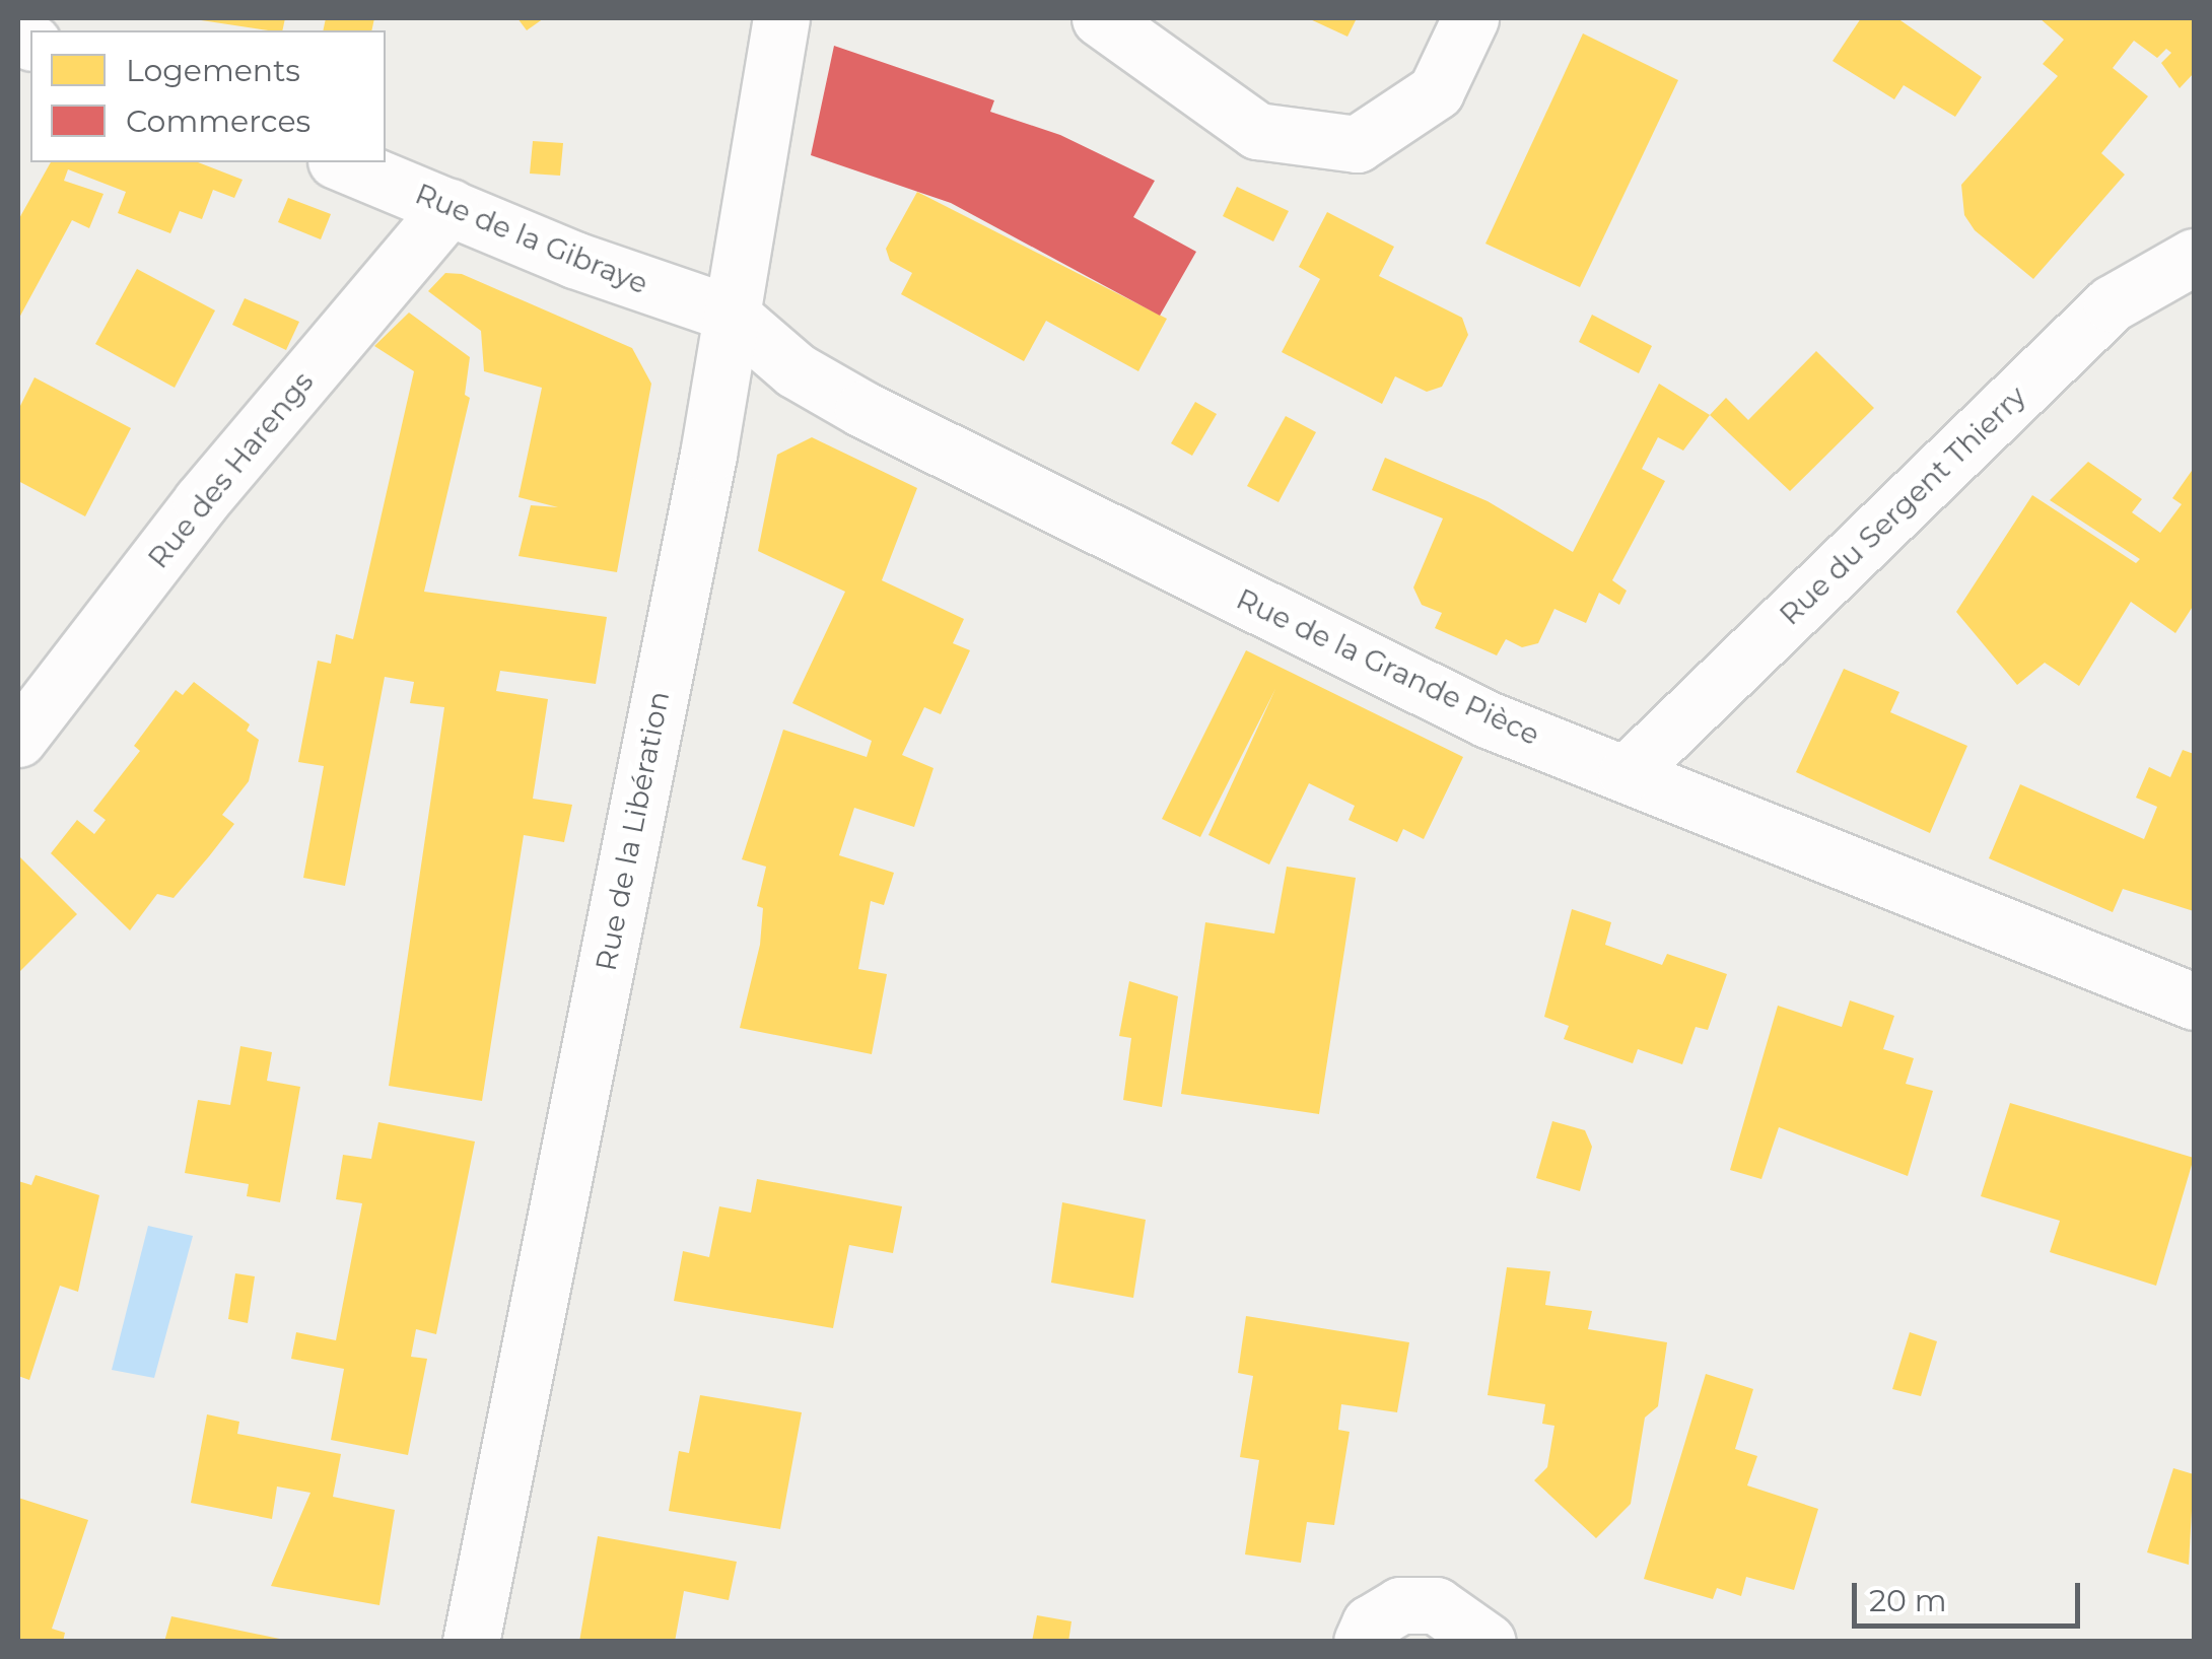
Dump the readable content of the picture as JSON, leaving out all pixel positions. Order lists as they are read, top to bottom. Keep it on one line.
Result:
{"streets":{"street":["Rue de la Gibraye","Rue des Harengs","Rue du Sergent Thierry","Rue de la Grande Pièce","Rue de la Libération"]},"crossings":[["Rue de la Gibraye","Rue des Harengs"],["Rue de la Gibraye","Rue de la Grande Pièce"],["Rue de la Gibraye","Rue de la Libération"],["Rue du Sergent Thierry","Rue de la Grande Pièce"],["Rue de la Grande Pièce","Rue de la Libération"]],"legend":["Logements","Commerces"],"scale_bar":"20 m"}
